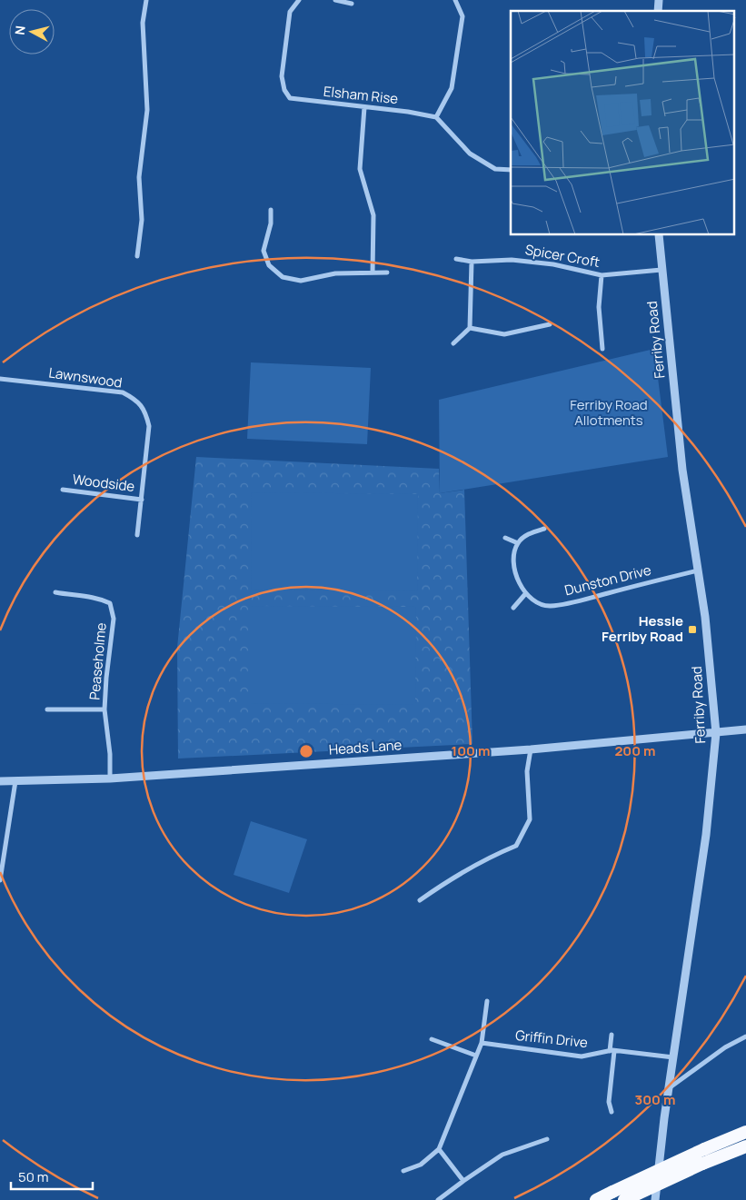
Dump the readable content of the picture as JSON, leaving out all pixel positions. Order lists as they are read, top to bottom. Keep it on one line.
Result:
{"streets":{"street":["Elsham Rise","Spicer Croft","Ferriby Road","Lawnswood","Woodside","Dunston Drive","Peaseholme","Heads Lane","Griffin Drive"]},"crossings":[["Spicer Croft","Ferriby Road"],["Ferriby Road","Dunston Drive"],["Ferriby Road","Heads Lane"],["Ferriby Road","Griffin Drive"],["Lawnswood","Woodside"],["Peaseholme","Heads Lane"]],"parks":["Ferriby Road Allotments"],"places":{"transit":["Hessle Ferriby Road"]},"scale_bar":"50 m","north":"left","rings":["100 m","200 m","300 m"]}
